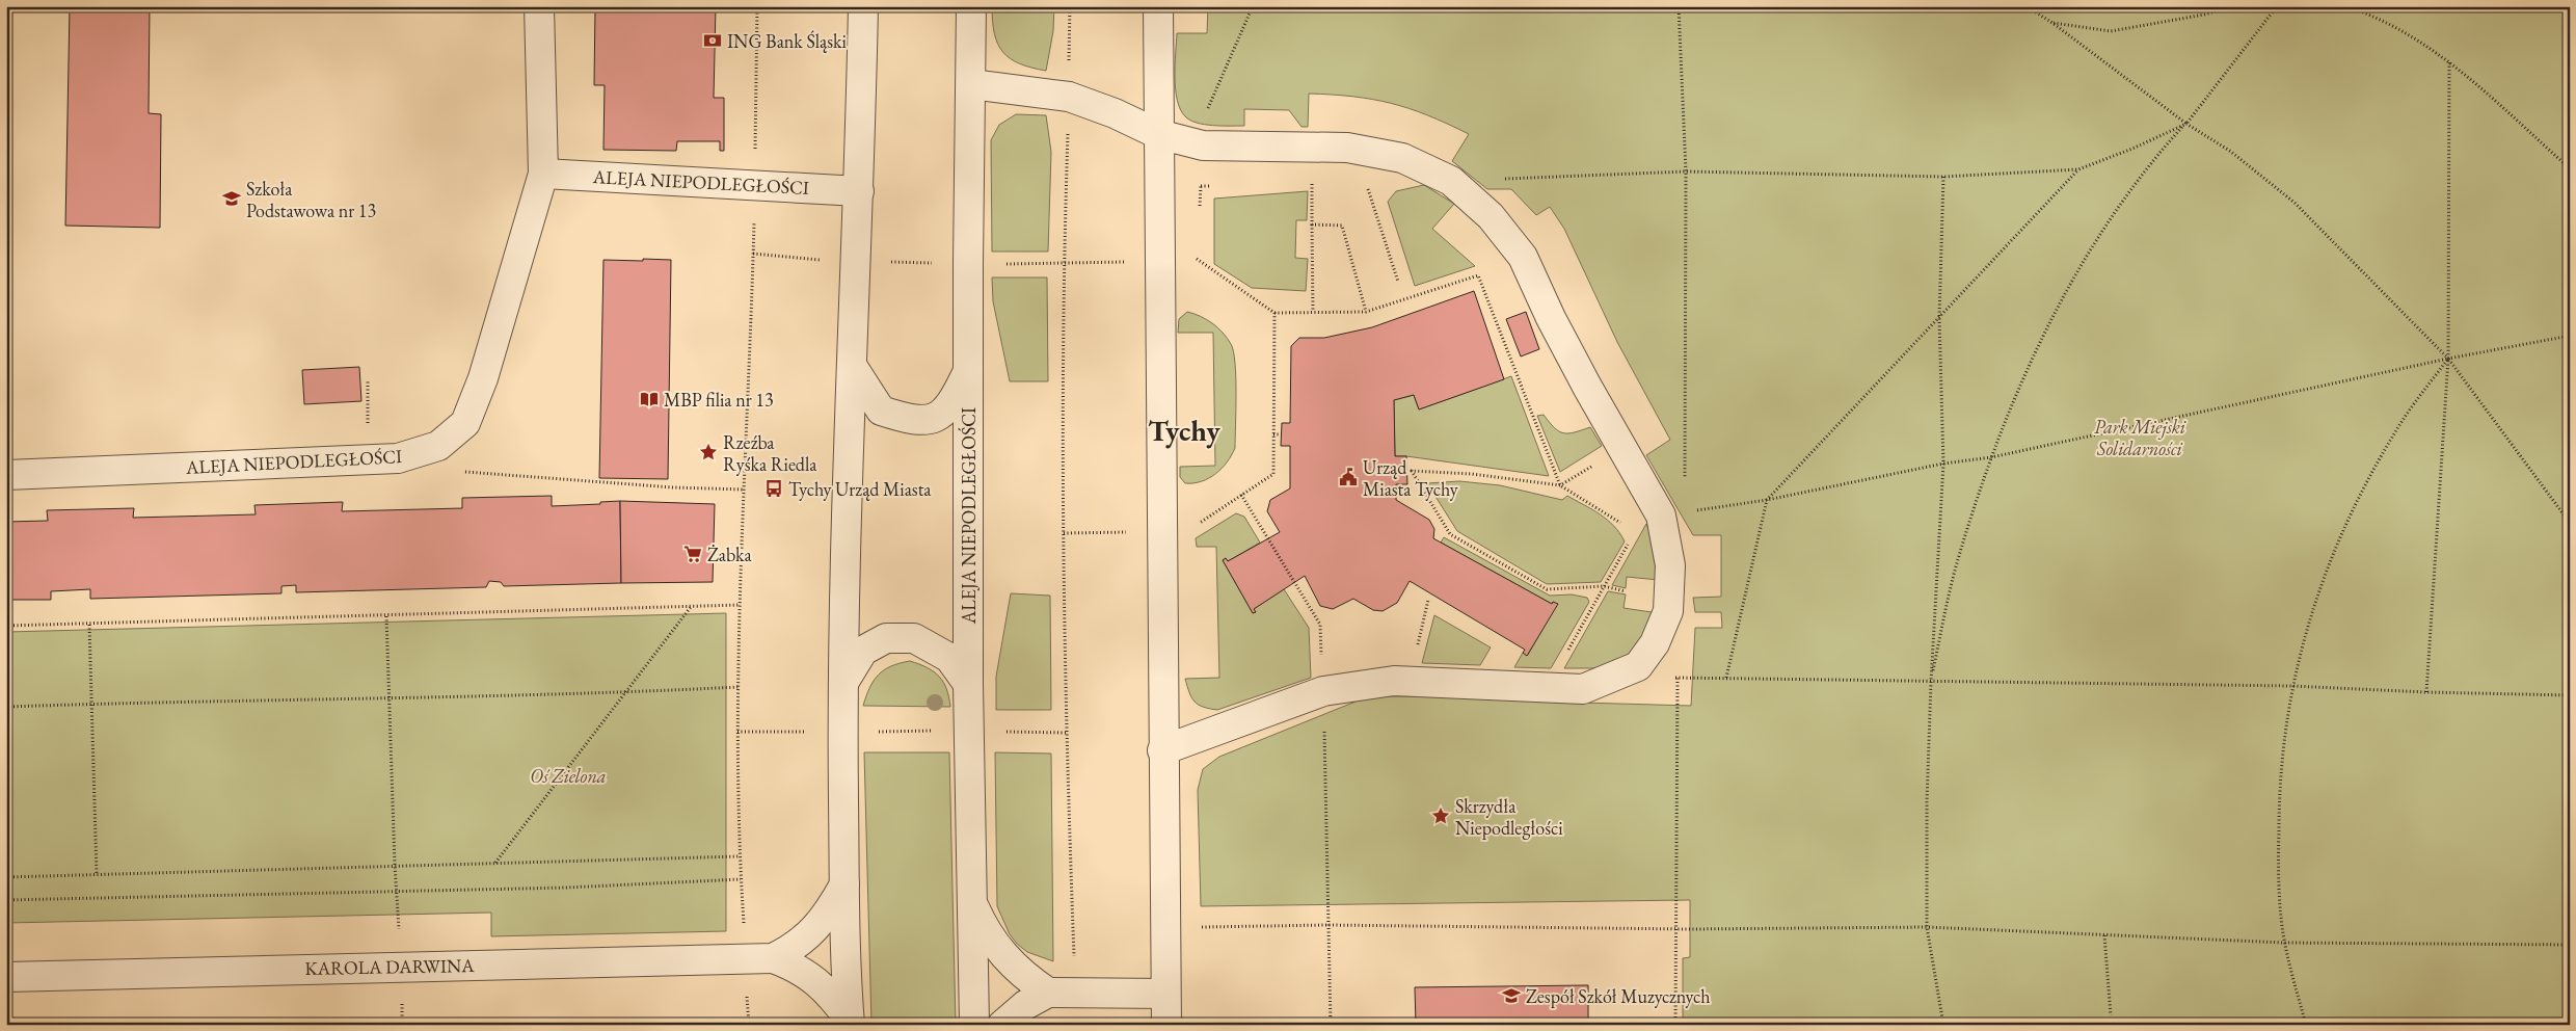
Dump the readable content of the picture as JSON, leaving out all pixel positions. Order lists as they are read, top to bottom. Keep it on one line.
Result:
{"streets":{"street":["ALEJA NIEPODLEGŁOŚCI","KAROLA DARWINA"]},"districts":["Tychy"],"parks":["Park Miejski Solidarności","Oś Zielona"],"places":{"bank":["ING Bank Śląski"],"school or university":["Szkoła Podstawowa nr 13","Zespół Szkół Muzycznych"],"library":["MBP filia nr 13"],"place":["Rzeźba Ryśka Riedla","Skrzydła Niepodległości"],"public building":["Urząd Miasta Tychy"],"bus stop":["Tychy Urząd Miasta"],"supermarket":["Żabka"]}}
